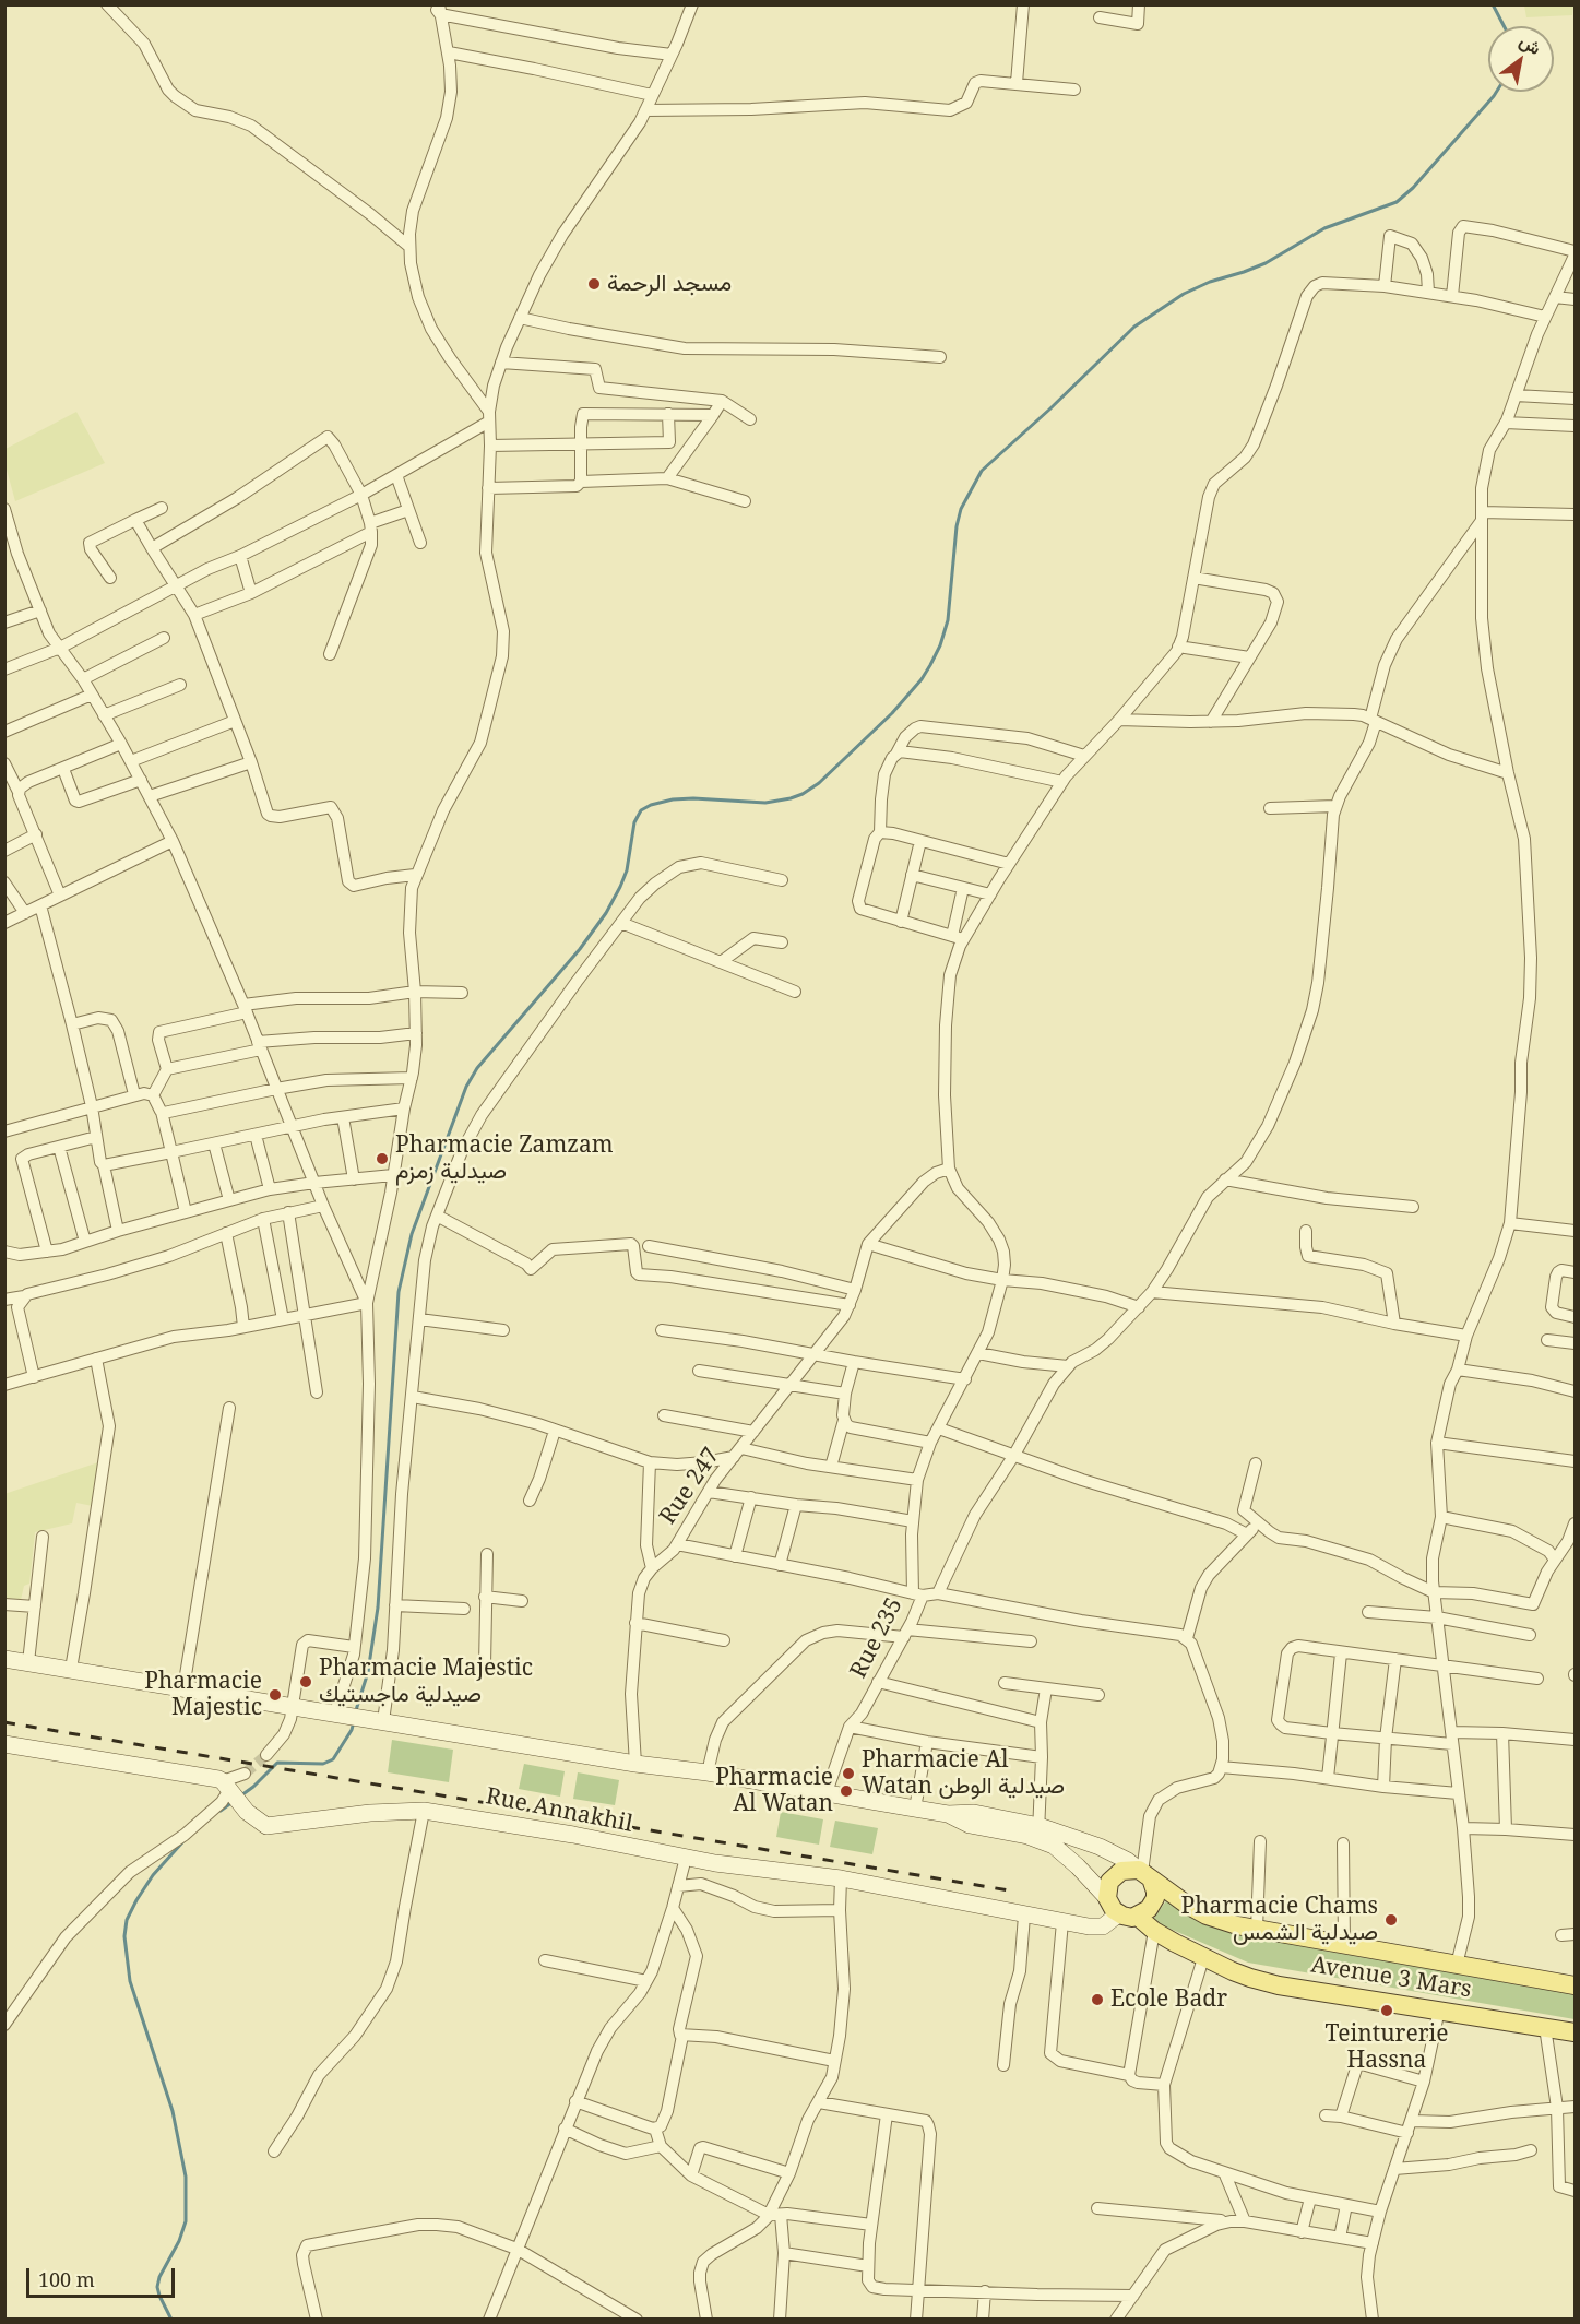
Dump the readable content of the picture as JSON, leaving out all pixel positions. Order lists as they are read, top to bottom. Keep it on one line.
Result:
{"streets":{"main road":["Rue Annakhil","Avenue 3 Mars"],"street":["Rue 247","Rue 235"]},"crossings":[["Rue Annakhil","Avenue 3 Mars"]],"places":["مسجد الرحمة","Pharmacie Zamzam صيدلية زمزم","Pharmacie Majestic صيدلية ماجستيك","Pharmacie Majestic","Pharmacie Al Watan صيدلية الوطن","Pharmacie Al Watan","Pharmacie Chams صيدلية الشمس","Ecole Badr","Teinturerie Hassna"],"scale_bar":"100 m","north":"top right"}
